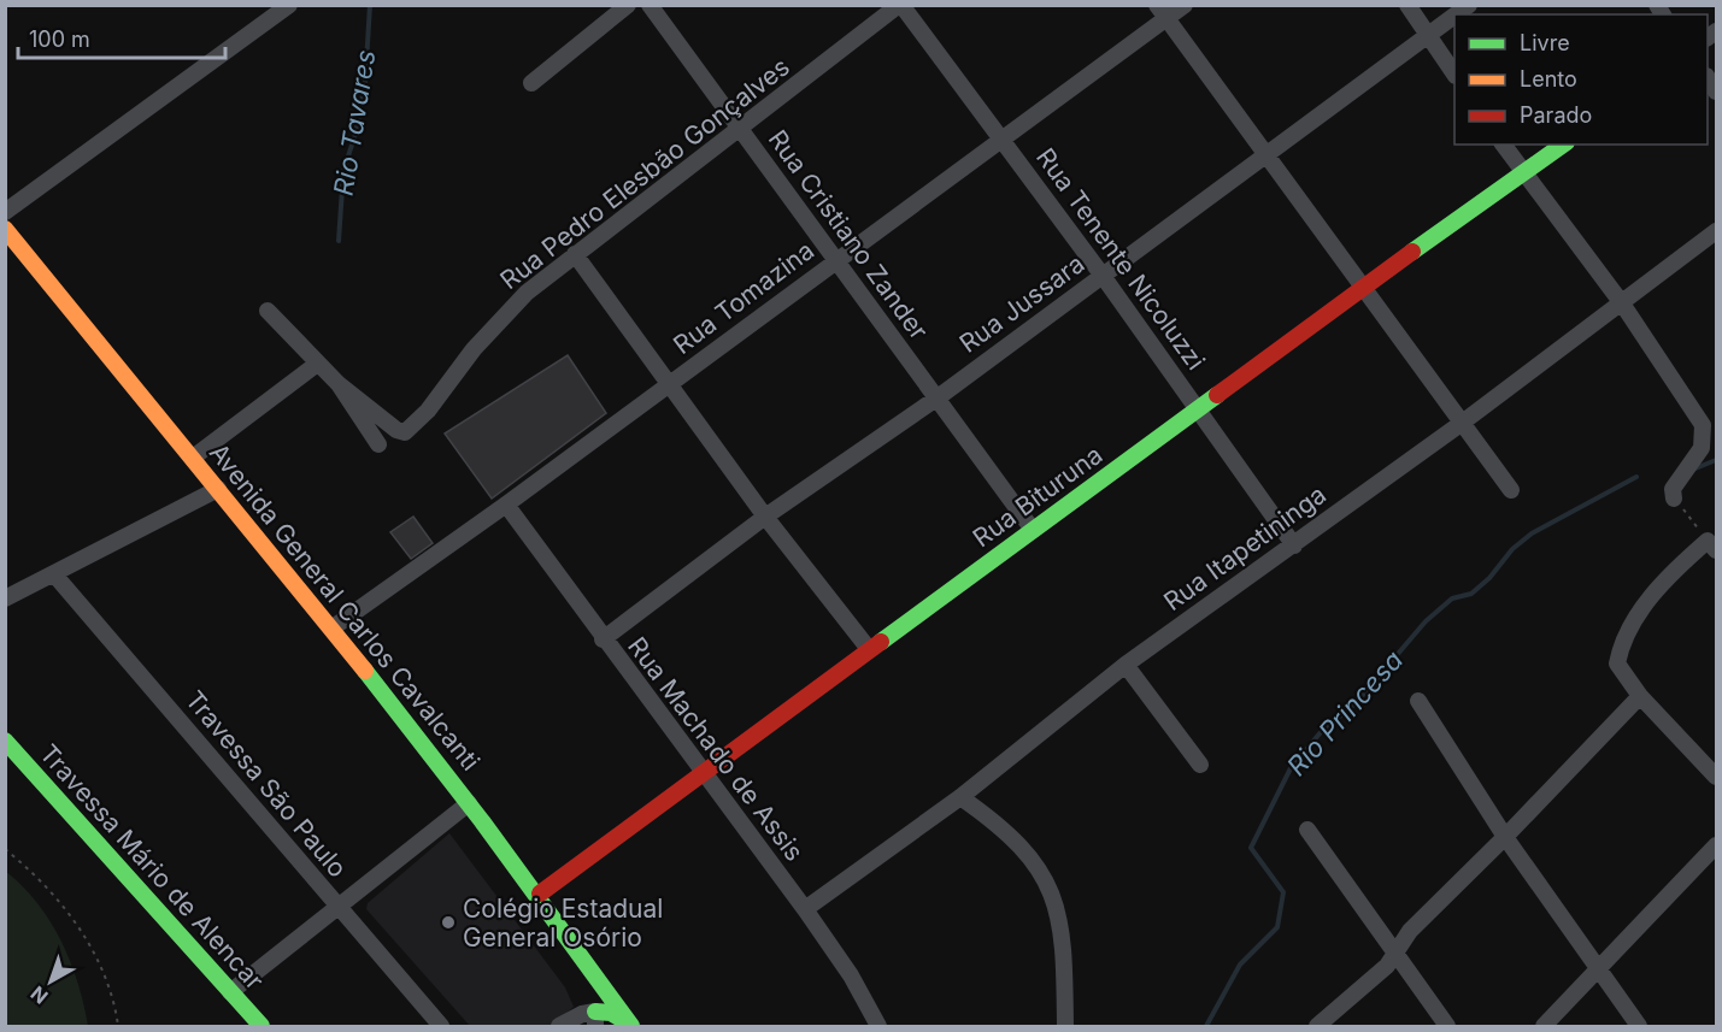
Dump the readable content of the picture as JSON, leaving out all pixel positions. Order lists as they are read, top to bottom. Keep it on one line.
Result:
{"streets":{"main road":["Rua Bituruna","Avenida General Carlos Cavalcanti","Travessa Mário de Alencar"],"street":["Rua Pedro Elesbão Gonçalves","Rua Cristiano Zander","Rua Tenente Nicoluzzi","Rua Tomazina","Rua Jussara","Rua Itapetininga","Rua Machado de Assis","Travessa São Paulo"]},"crossings":[["Rua Pedro Elesbão Gonçalves","Rua Cristiano Zander"],["Rua Pedro Elesbão Gonçalves","Rua Tenente Nicoluzzi"],["Rua Cristiano Zander","Rua Tomazina"],["Rua Cristiano Zander","Rua Jussara"],["Rua Cristiano Zander","Rua Bituruna"],["Rua Tenente Nicoluzzi","Rua Tomazina"],["Rua Tenente Nicoluzzi","Rua Jussara"],["Rua Tenente Nicoluzzi","Rua Bituruna"],["Rua Tenente Nicoluzzi","Rua Itapetininga"],["Rua Tomazina","Avenida General Carlos Cavalcanti"],["Rua Tomazina","Rua Machado de Assis"],["Rua Jussara","Rua Machado de Assis"],["Rua Bituruna","Avenida General Carlos Cavalcanti"],["Rua Bituruna","Rua Machado de Assis"],["Rua Itapetininga","Rua Machado de Assis"]],"water":["Rio Tavares","Rio Princesa"],"places":["Colégio Estadual General Osório"],"legend":["Livre","Lento","Parado"],"scale_bar":"100 m","north":"bottom left"}
